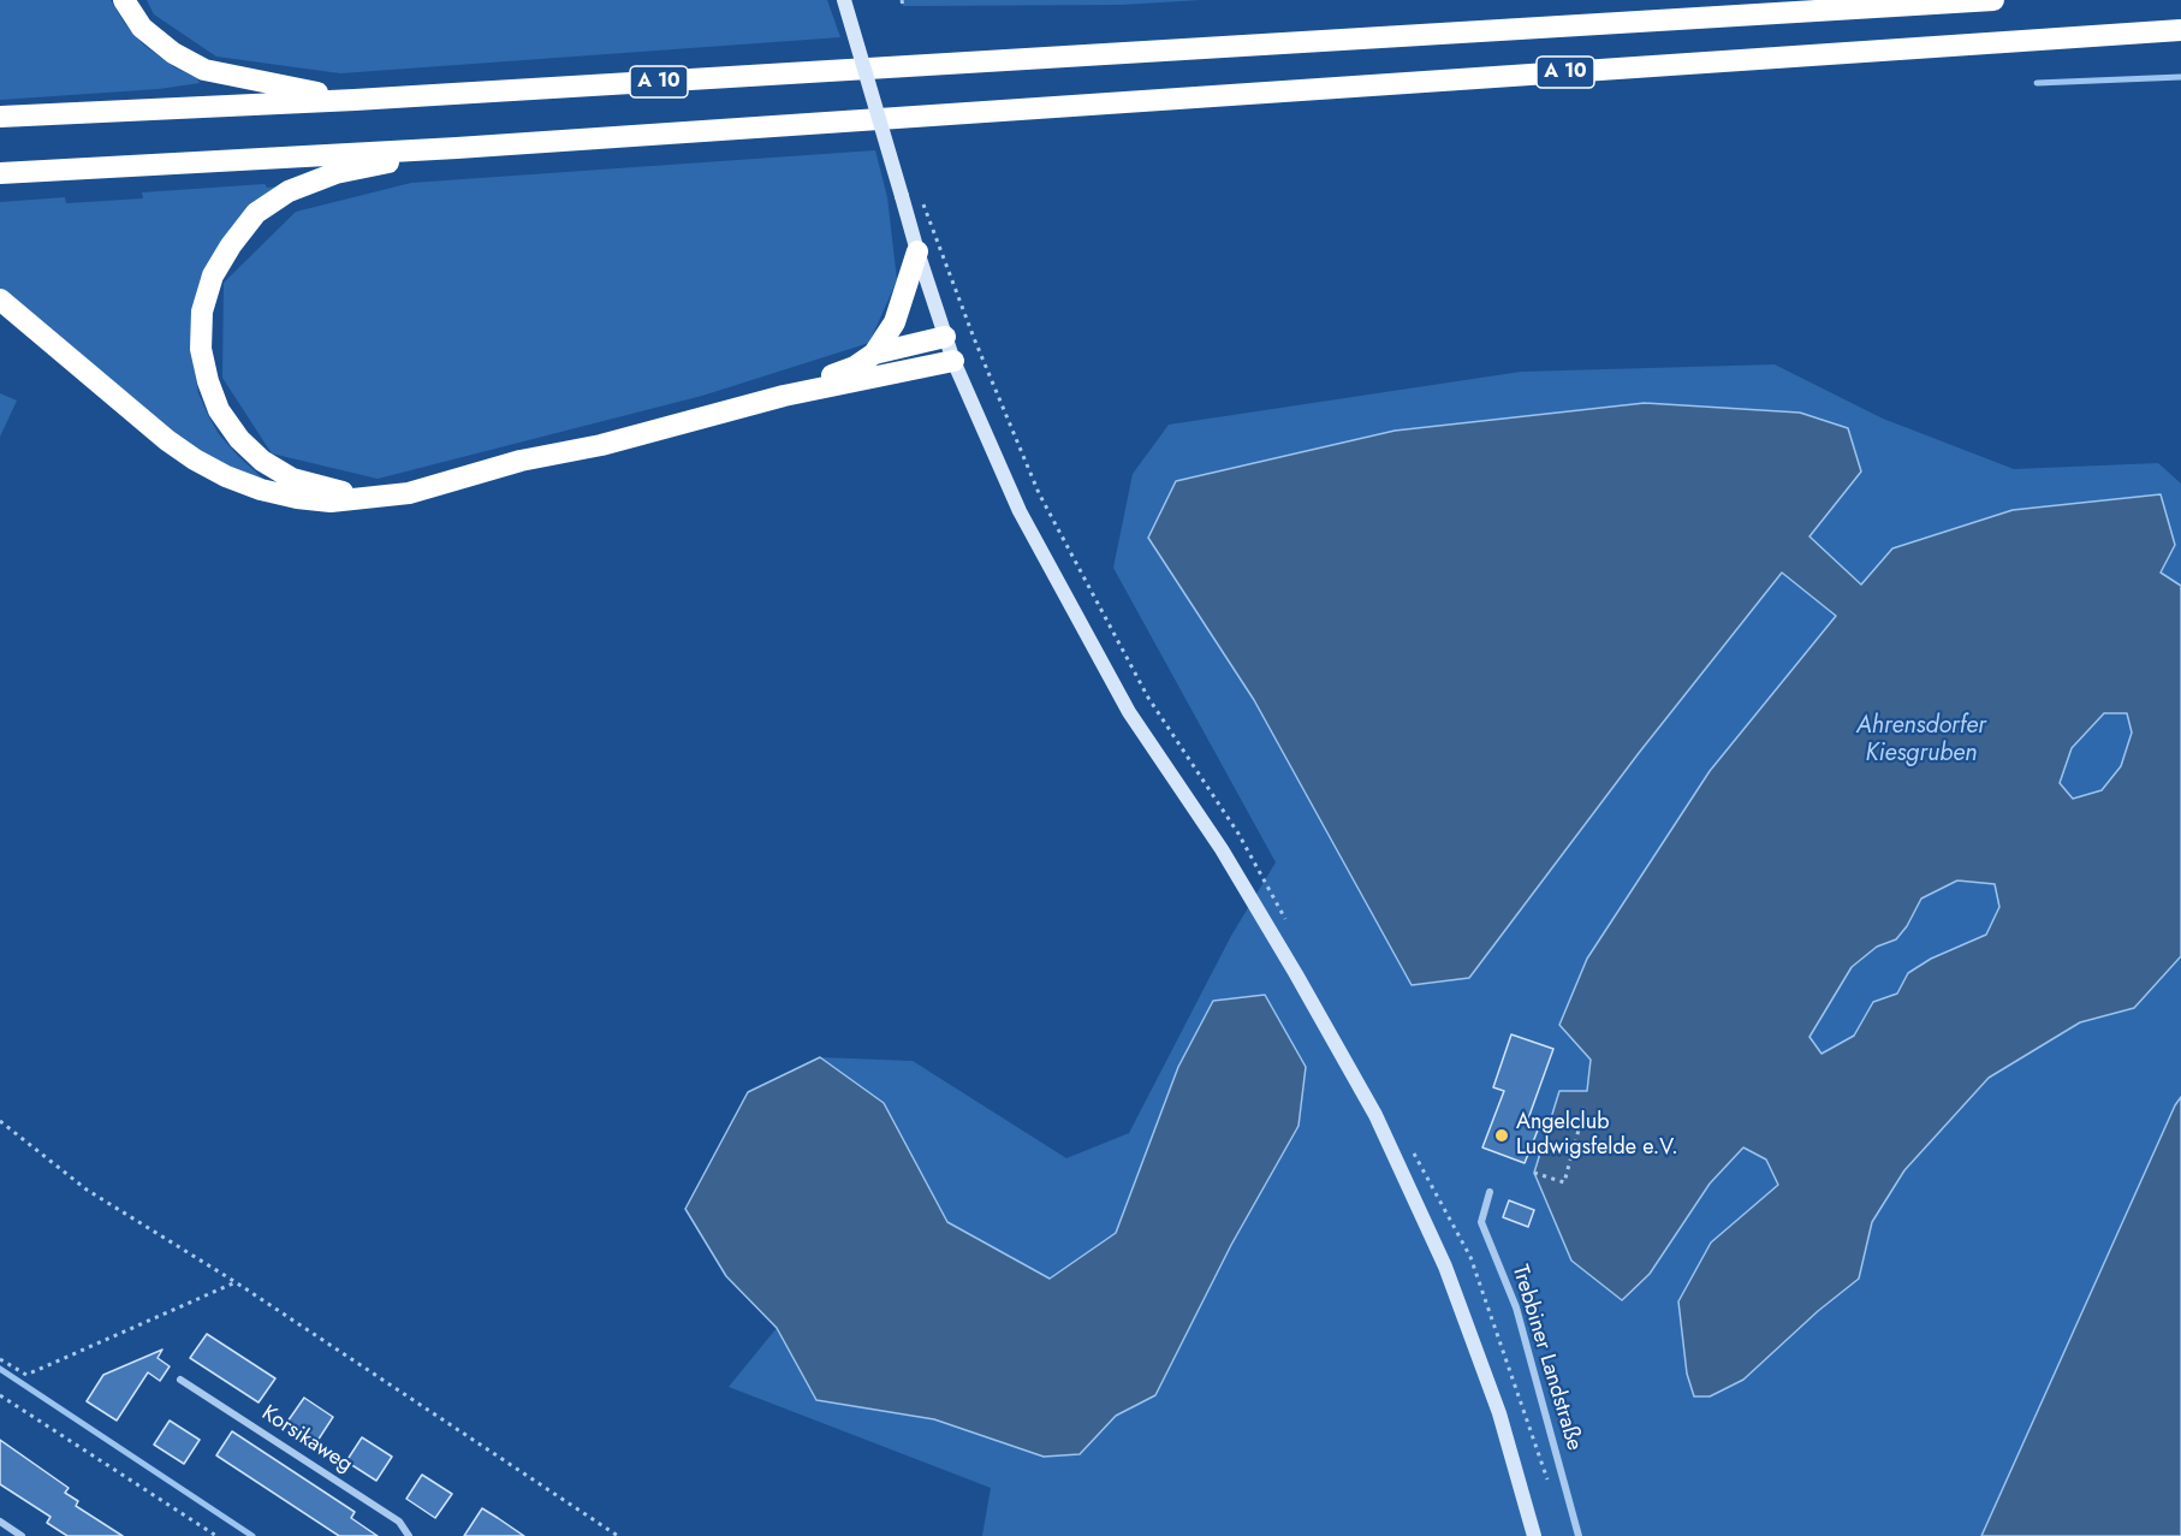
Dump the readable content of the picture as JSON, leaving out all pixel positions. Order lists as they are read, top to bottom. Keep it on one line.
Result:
{"streets":{"highway":["A 10"],"street":["Trebbiner Landstraße","Korsikaweg"]},"water":["Ahrensdorfer Kiesgruben"],"places":["Angelclub Ludwigsfelde e.V."]}
